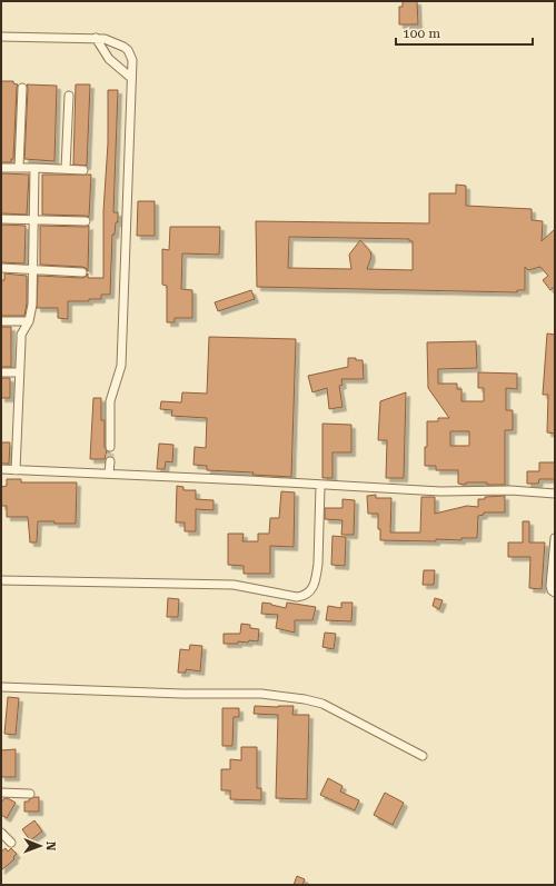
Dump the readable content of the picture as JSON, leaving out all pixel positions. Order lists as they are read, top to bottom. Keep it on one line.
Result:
{"scale_bar":"100 m","north":"right"}
